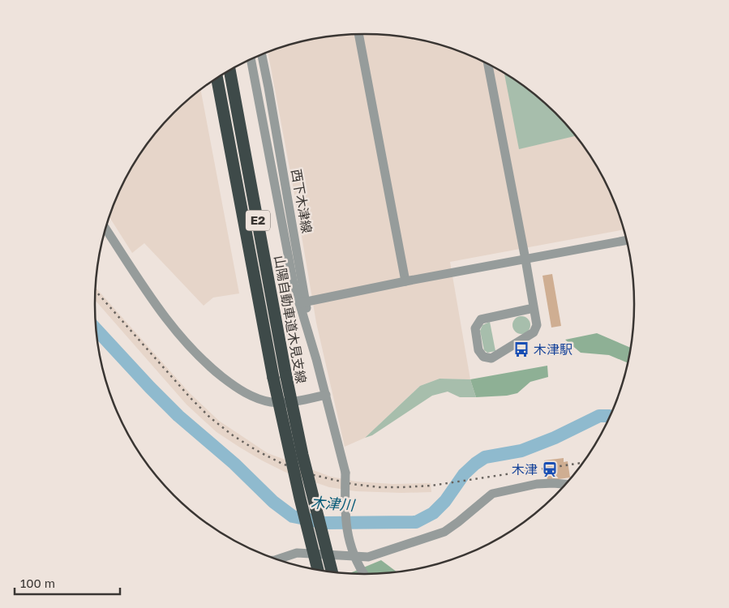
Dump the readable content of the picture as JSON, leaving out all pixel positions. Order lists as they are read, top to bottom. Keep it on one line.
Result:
{"streets":{"highway":["E2","山陽自動車道木見支線"],"street":["西下木津線"]},"water":["木津川"],"places":{"bus stop":["木津駅"],"station":["木津"]},"scale_bar":"100 m"}
